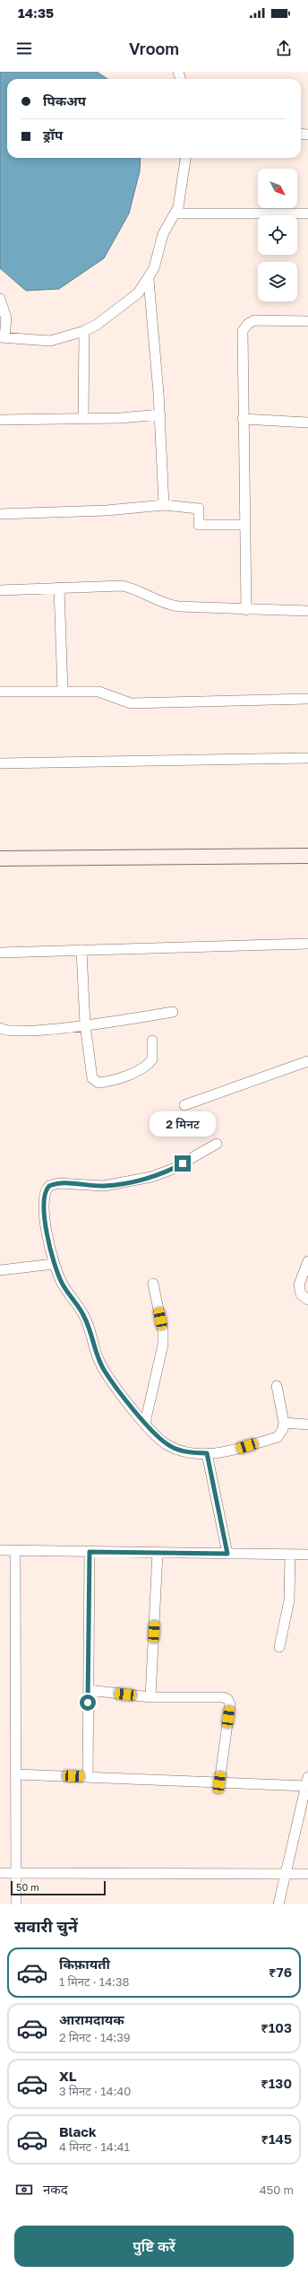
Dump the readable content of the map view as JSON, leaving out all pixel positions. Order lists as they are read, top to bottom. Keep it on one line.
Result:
{"scale_bar":"50 m","north":"bottom right","page":{"status":"14:35","header":"Vroom","banner":["पिकअप","ड्रॉप"],"bubble":"2 मिनट","scale":"50 m","heading":"सवारी चुनें","list":[{"name":"किफ़ायती","note":"1 मिनट · 14:38","value":"₹76"},{"name":"आरामदायक","note":"2 मिनट · 14:39","value":"₹103"},{"name":"XL","note":"3 मिनट · 14:40","value":"₹130"},{"name":"Black","note":"4 मिनट · 14:41","value":"₹145"}],"pay":["नकद","450 m"],"buttons":"पुष्टि करें"}}
